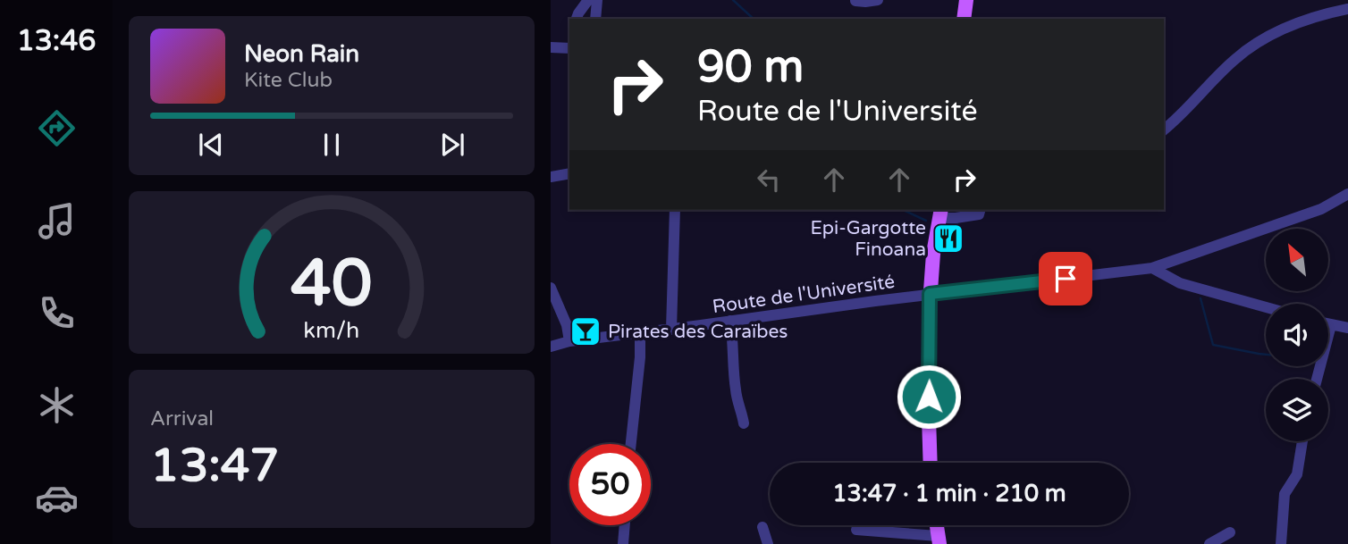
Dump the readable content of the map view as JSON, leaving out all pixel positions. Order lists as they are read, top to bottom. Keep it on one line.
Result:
{"streets":{"street":["Route de l'Université"]},"places":{"restaurant":["Epi-Gargotte Finoana"],"bar":["Pirates des Caraïbes"]},"north":"top left","page":{"tabs":"13:46","turn":["90 m","Route de l'Université"],"song":["Neon Rain","Kite Club"],"tile":["Arrival","13:47"],"limit":"50","trip":"13:47 · 1 min · 210 m","gauge":["40","km/h"]}}
